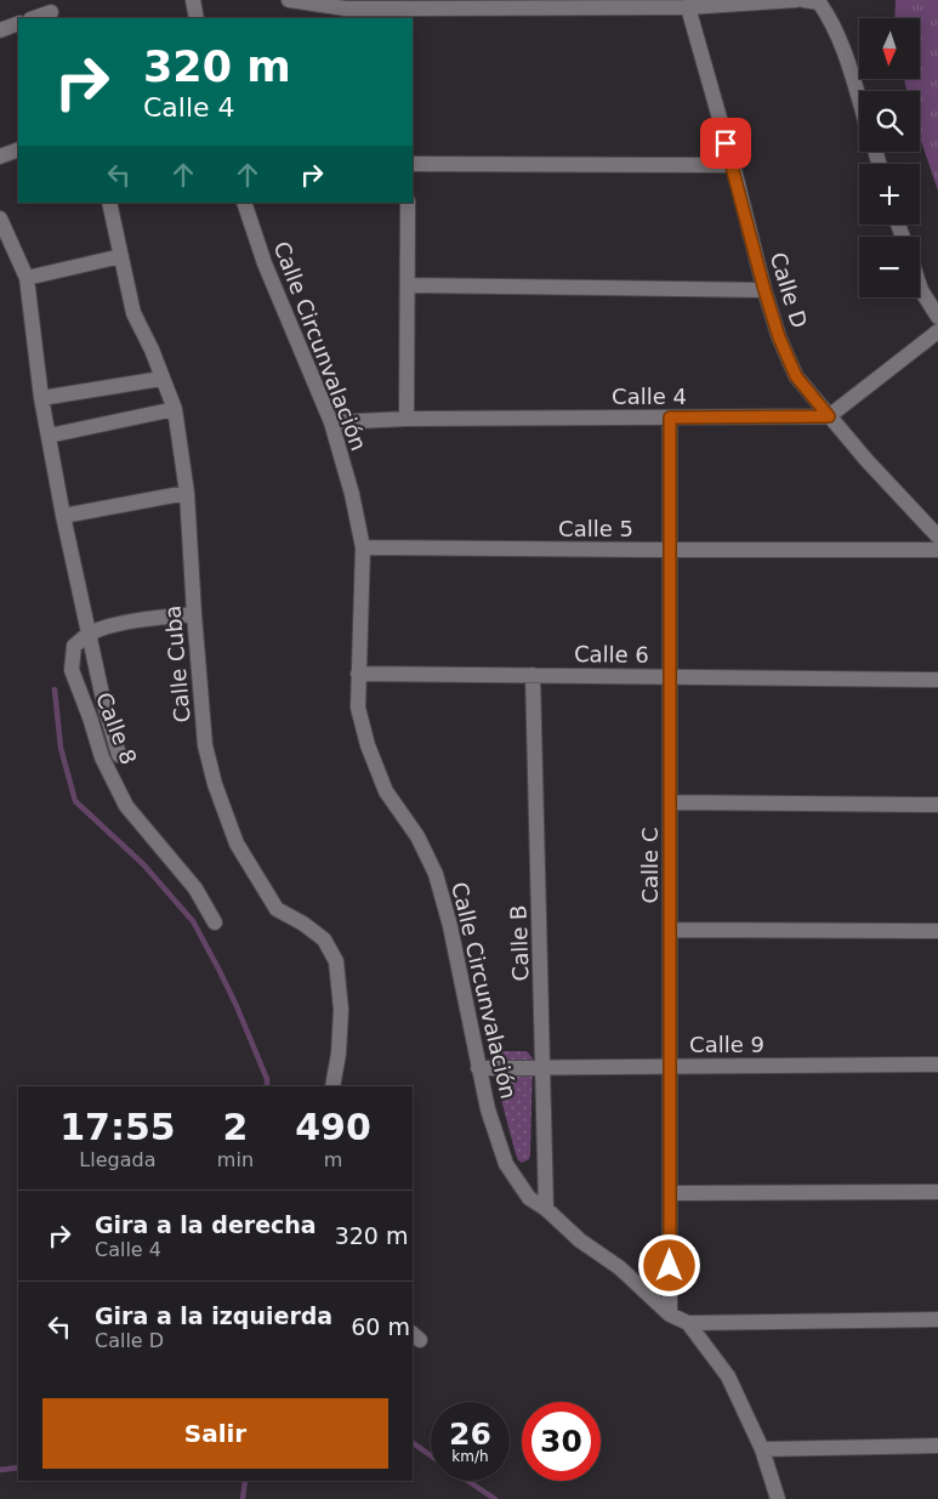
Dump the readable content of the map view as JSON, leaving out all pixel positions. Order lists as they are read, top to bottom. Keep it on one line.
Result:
{"streets":{"street":["Calle D","Calle Circunvalación","Calle 4","Calle 5","Calle 6","Calle Cuba","Calle 8","Calle C","Calle B","Calle 9"]},"crossings":[["Calle D","Calle 4"],["Calle Circunvalación","Calle 4"],["Calle Circunvalación","Calle 5"],["Calle Circunvalación","Calle 6"],["Calle Circunvalación","Calle C"],["Calle Circunvalación","Calle B"],["Calle Circunvalación","Calle 9"],["Calle 4","Calle C"],["Calle 5","Calle C"],["Calle 6","Calle C"],["Calle 6","Calle B"],["Calle C","Calle 9"],["Calle B","Calle 9"]],"north":"bottom","page":{"map_buttons":["+","−"],"turn":["320 m","Calle 4"],"eta":["17:55","Llegada","2","min","490","m"],"list":[{"name":"Gira a la derecha","note":"Calle 4","value":"320 m"},{"name":"Gira a la izquierda","note":"Calle D","value":"60 m"}],"buttons":"Salir","speed":"26 km/h","limit":"30"}}
